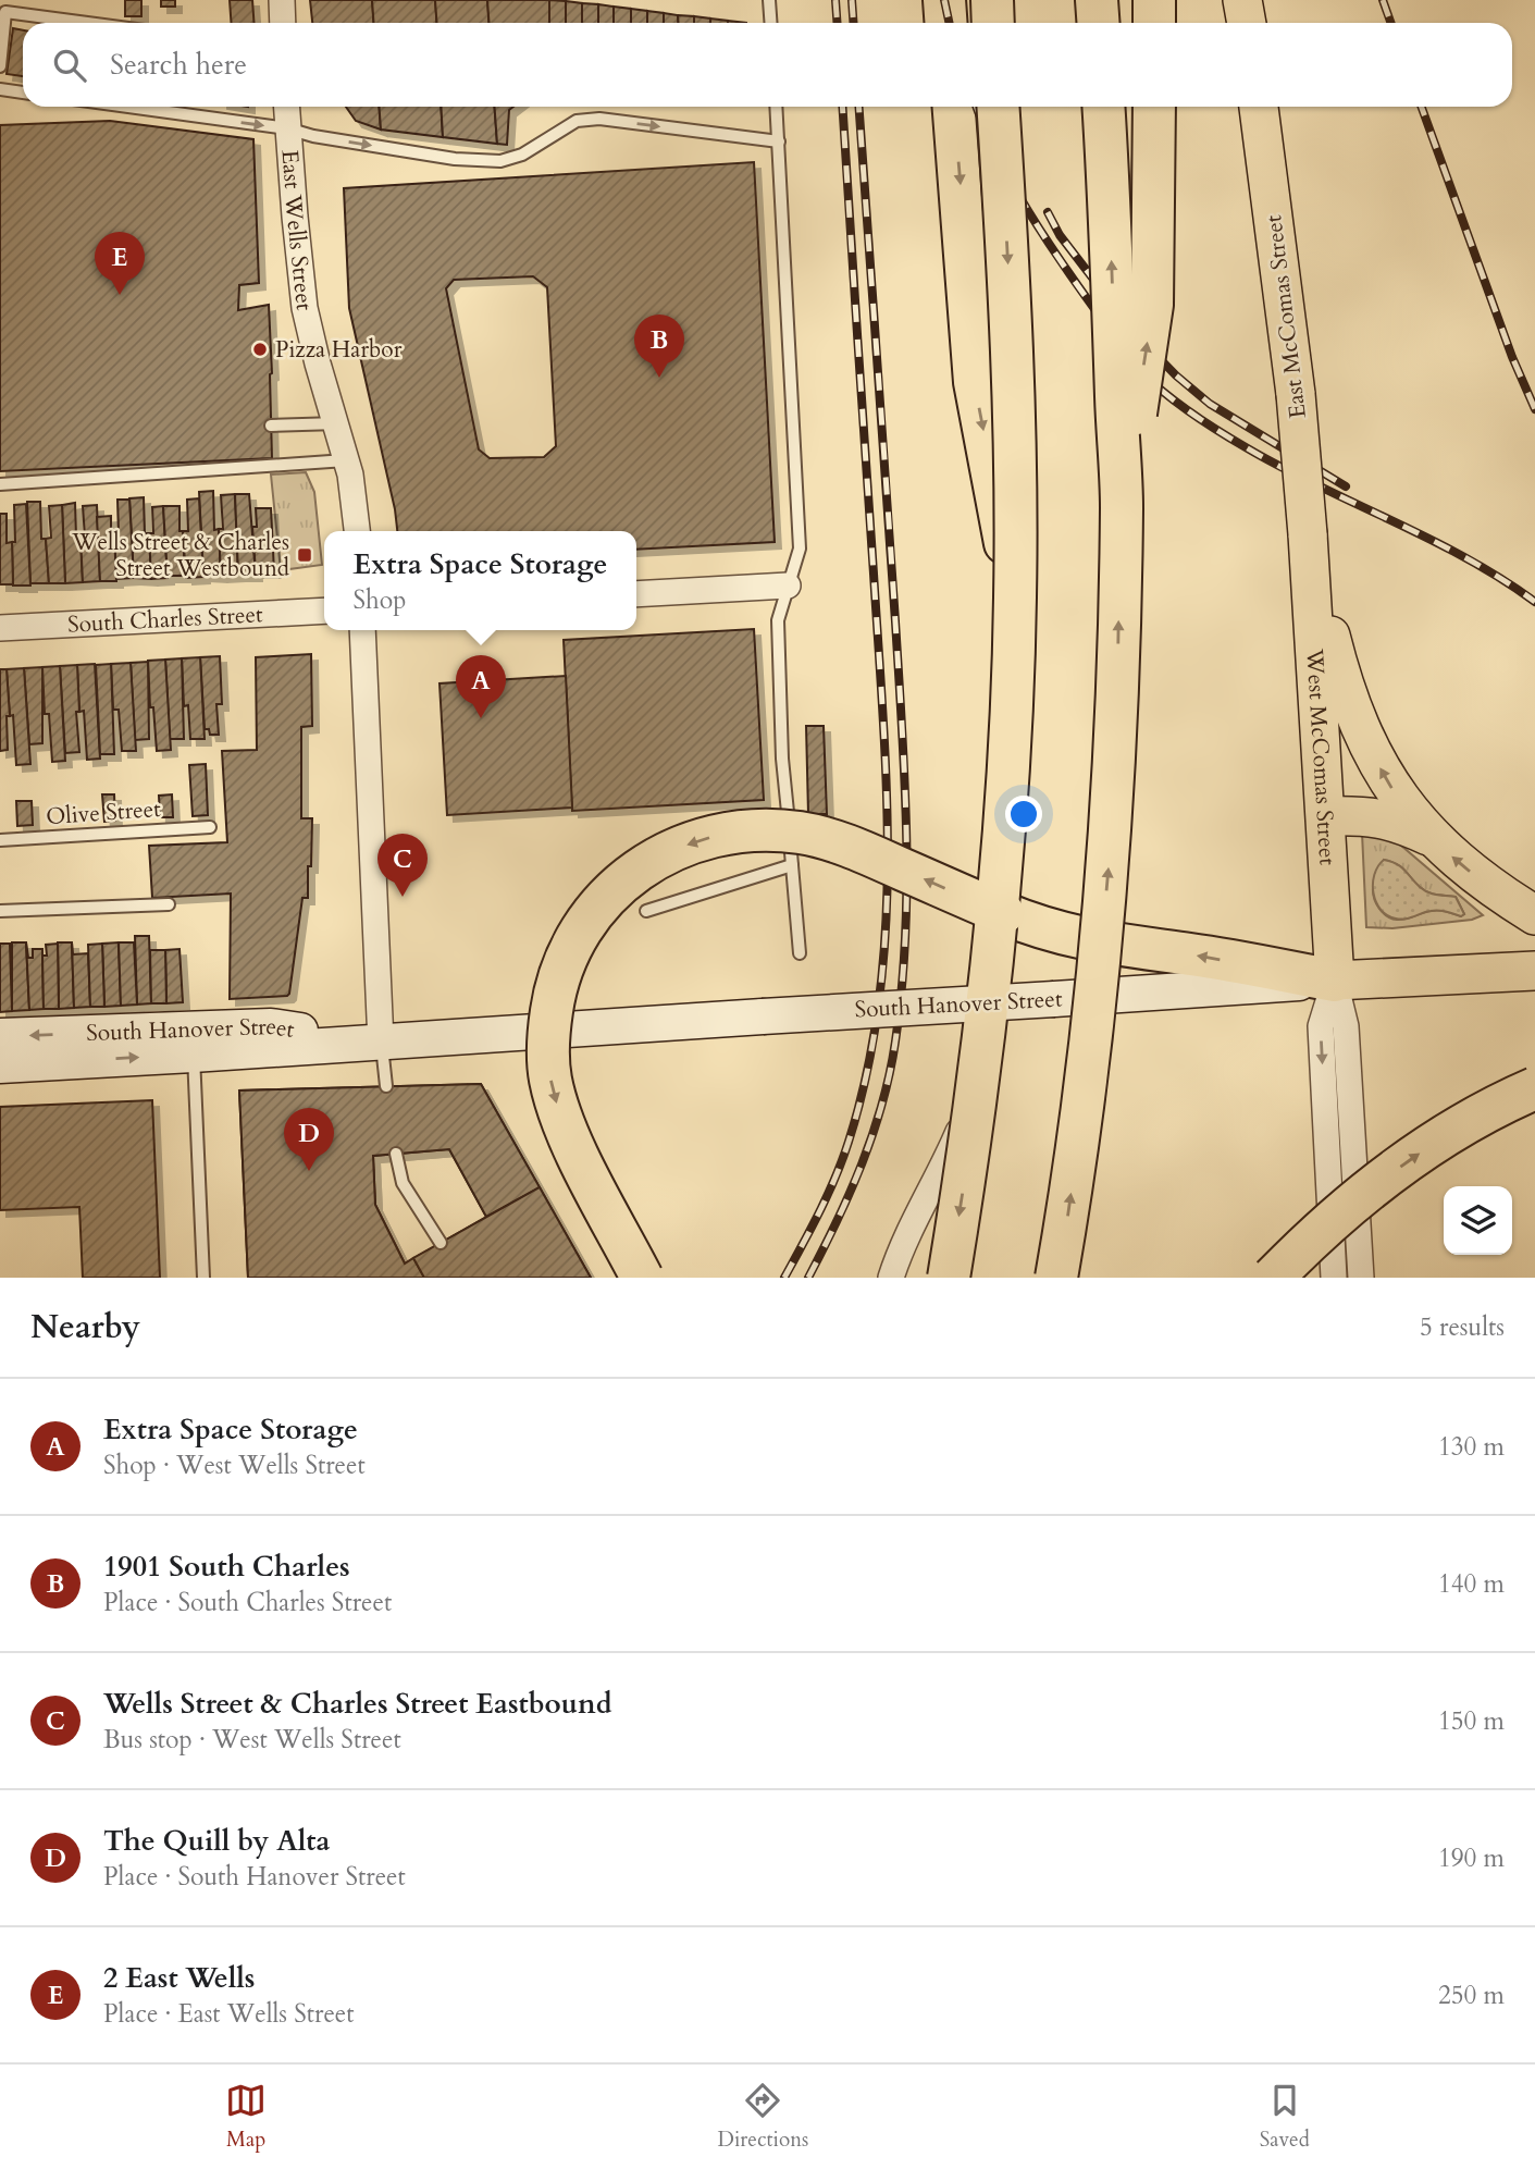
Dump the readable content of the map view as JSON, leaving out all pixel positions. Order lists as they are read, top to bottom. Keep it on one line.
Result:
{"streets":{"main road":["East McComas Street","West McComas Street","South Hanover Street"],"street":["East Wells Street","South Charles Street"],"lane":["Olive Street"]},"crossings":[["East McComas Street","West McComas Street"],["West McComas Street","South Hanover Street"]],"places":{"other":["Pizza Harbor"],"transit":["Wells Street & Charles Street Westbound"]},"page":{"search":"Search here","pins":["E","B","A","C","D"],"popup":["Extra Space Storage","Shop"],"heading":["Nearby","5 results"],"list":[{"mark":"A","name":"Extra Space Storage","note":"Shop · West Wells Street","value":"130 m"},{"mark":"B","name":"1901 South Charles","note":"Place · South Charles Street","value":"140 m"},{"mark":"C","name":"Wells Street & Charles Street Eastbound","note":"Bus stop · West Wells Street","value":"150 m"},{"mark":"D","name":"The Quill by Alta","note":"Place · South Hanover Street","value":"190 m"},{"mark":"E","name":"2 East Wells","note":"Place · East Wells Street","value":"250 m"}],"nav":["Map","Directions","Saved"]}}
